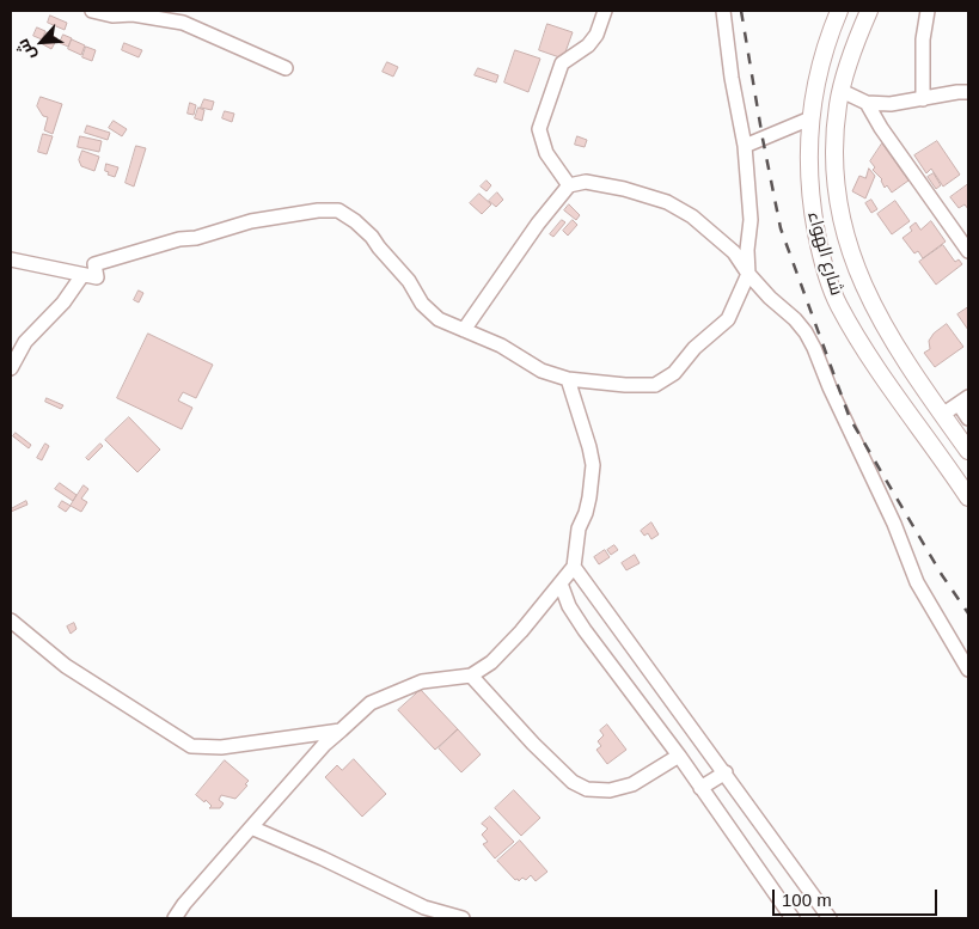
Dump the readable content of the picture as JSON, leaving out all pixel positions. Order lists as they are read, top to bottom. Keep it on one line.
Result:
{"streets":{"main road":["شارع الهواء"]},"scale_bar":"100 m","north":"bottom left"}
